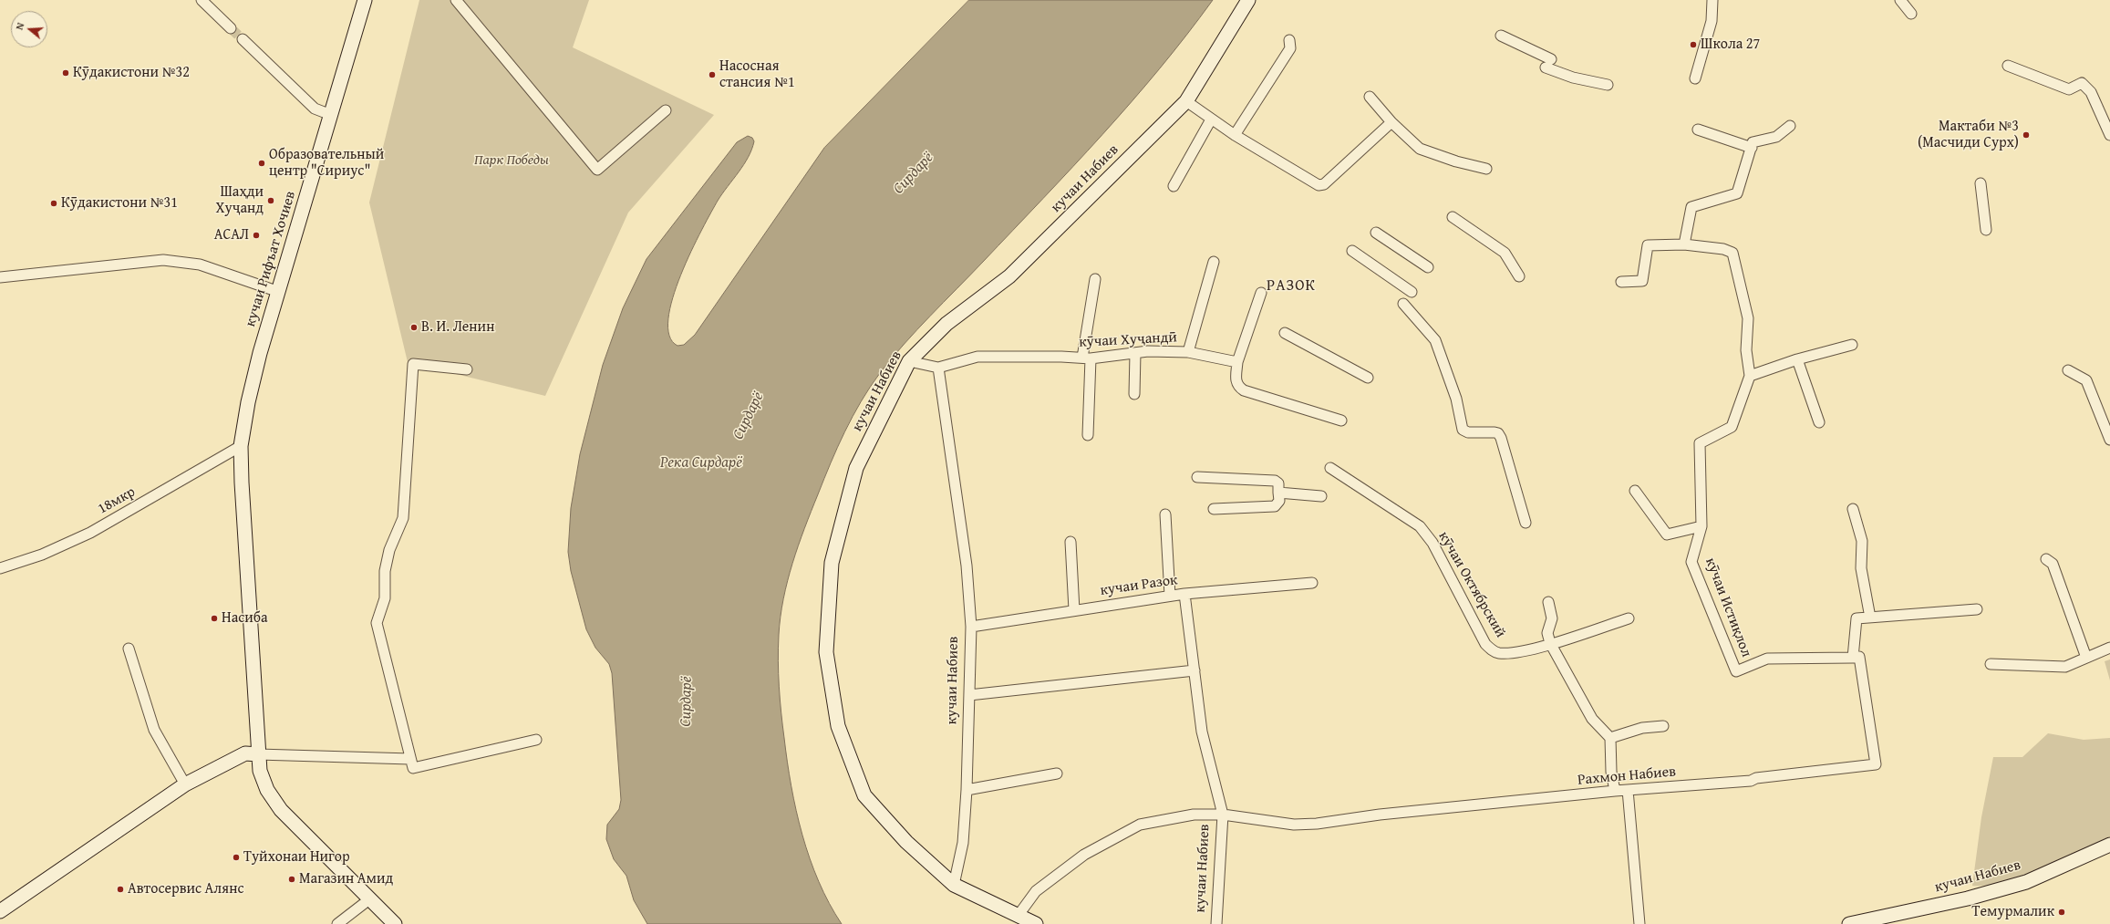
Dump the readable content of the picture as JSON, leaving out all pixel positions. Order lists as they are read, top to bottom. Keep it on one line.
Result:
{"streets":{"main road":["кучаи Набиев","кучаи Рифъат Хочиев"],"street":["кӯчаи Хуҷандӣ","18мкр","кӯчаи Октябрский","кучаи Разок","кӯчаи Истиқлол","Рахмон Набиев"]},"crossings":[["кучаи Набиев","кӯчаи Хуҷандӣ"],["кучаи Набиев","кучаи Разок"],["кучаи Набиев","Рахмон Набиев"],["кучаи Рифъат Хочиев","18мкр"],["кӯчаи Истиқлол","Рахмон Набиев"]],"districts":["РАЗОК"],"water":["Сирдарё","Река Сирдарё"],"parks":["Парк Победы"],"places":["Школа 27","Кӯдакистони №32","Насосная стансия №1","Мактаби №3 (Масчиди Сурх)","Образовательный центр \"Сириус\"","Шаҳди Хуҷанд","Кӯдакистони №31","АСАЛ","В. И. Ленин","Насиба","Туйхонаи Нигор","Магазин Амид","Автосервис Алянс","Темурмалик"],"north":"left"}
